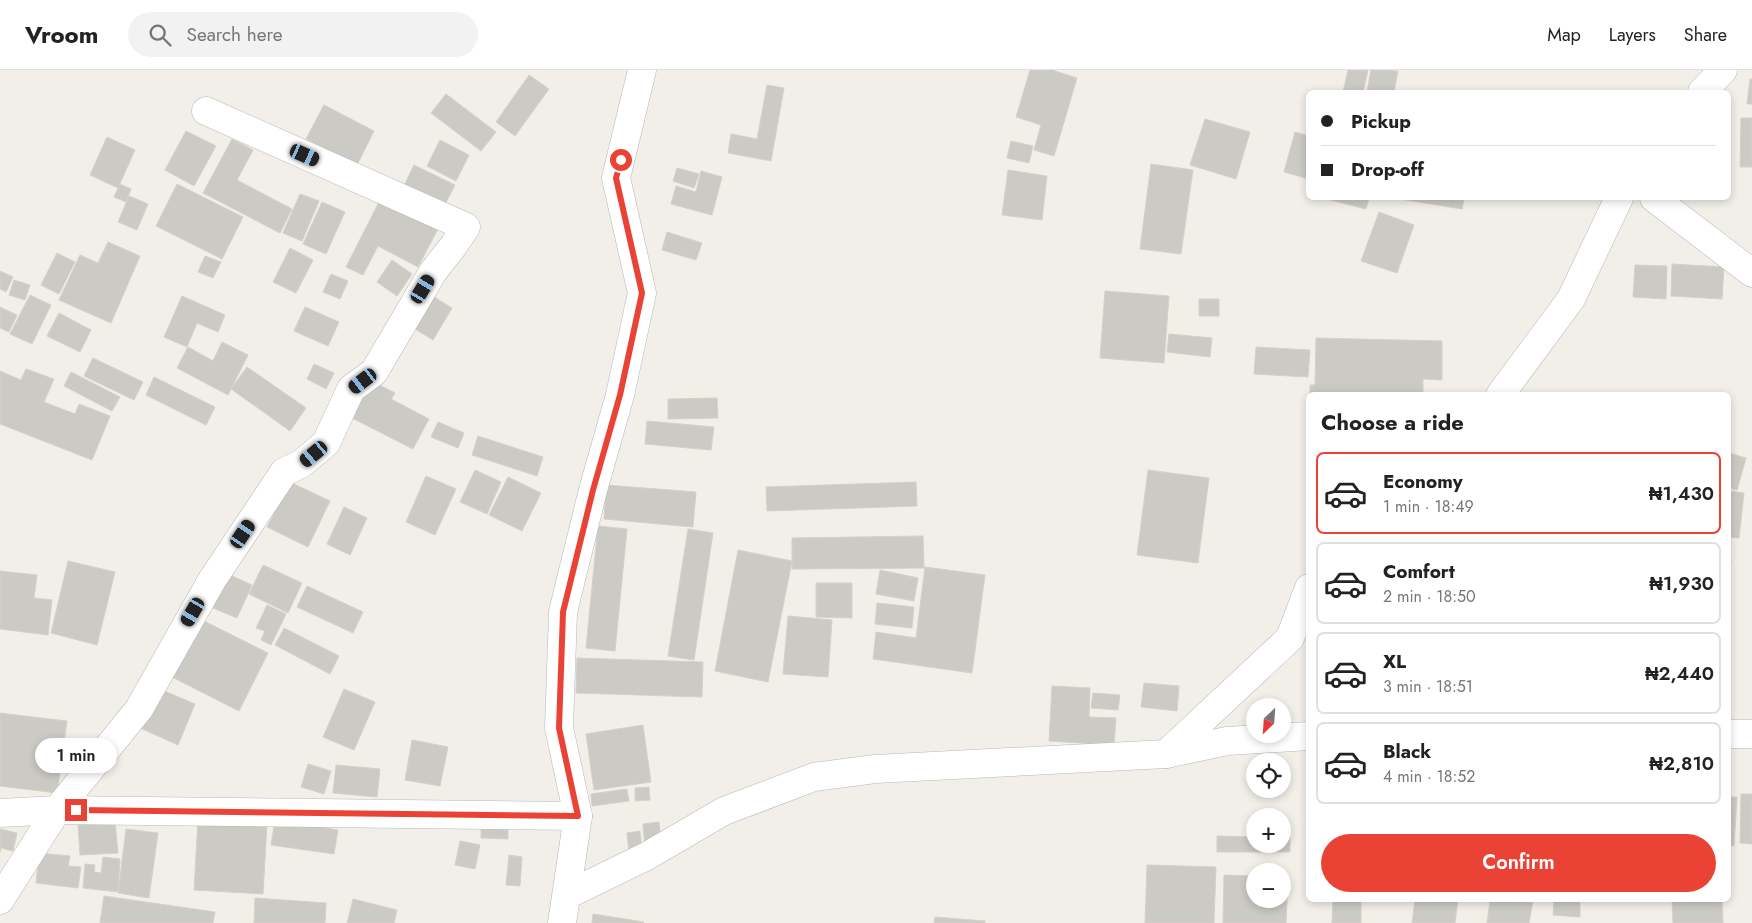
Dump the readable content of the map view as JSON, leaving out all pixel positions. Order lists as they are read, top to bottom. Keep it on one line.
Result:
{"north":"bottom left","page":{"header":"Vroom","search":"Search here","nav":["Map","Layers","Share"],"banner":["Pickup","Drop-off"],"heading":"Choose a ride","list":[{"name":"Economy","note":"1 min · 18:49","value":"₦1,430"},{"name":"Comfort","note":"2 min · 18:50","value":"₦1,930"},{"name":"XL","note":"3 min · 18:51","value":"₦2,440"},{"name":"Black","note":"4 min · 18:52","value":"₦2,810"}],"map_buttons":["+","−"],"bubble":"1 min","buttons":"Confirm"}}
